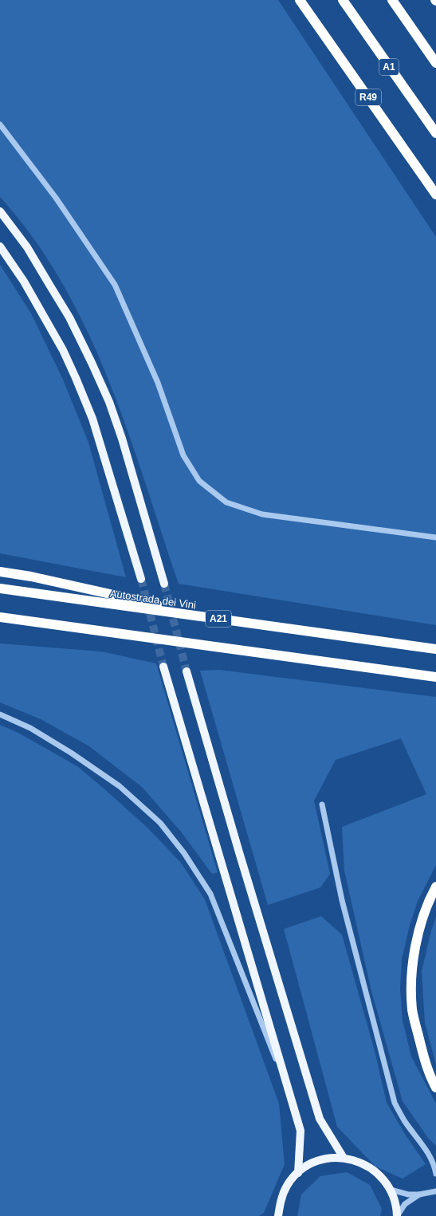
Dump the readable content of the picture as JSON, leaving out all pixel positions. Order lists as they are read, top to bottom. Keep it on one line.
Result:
{"streets":{"highway":["A1","R49","Autostrada dei Vini","A21"]}}
